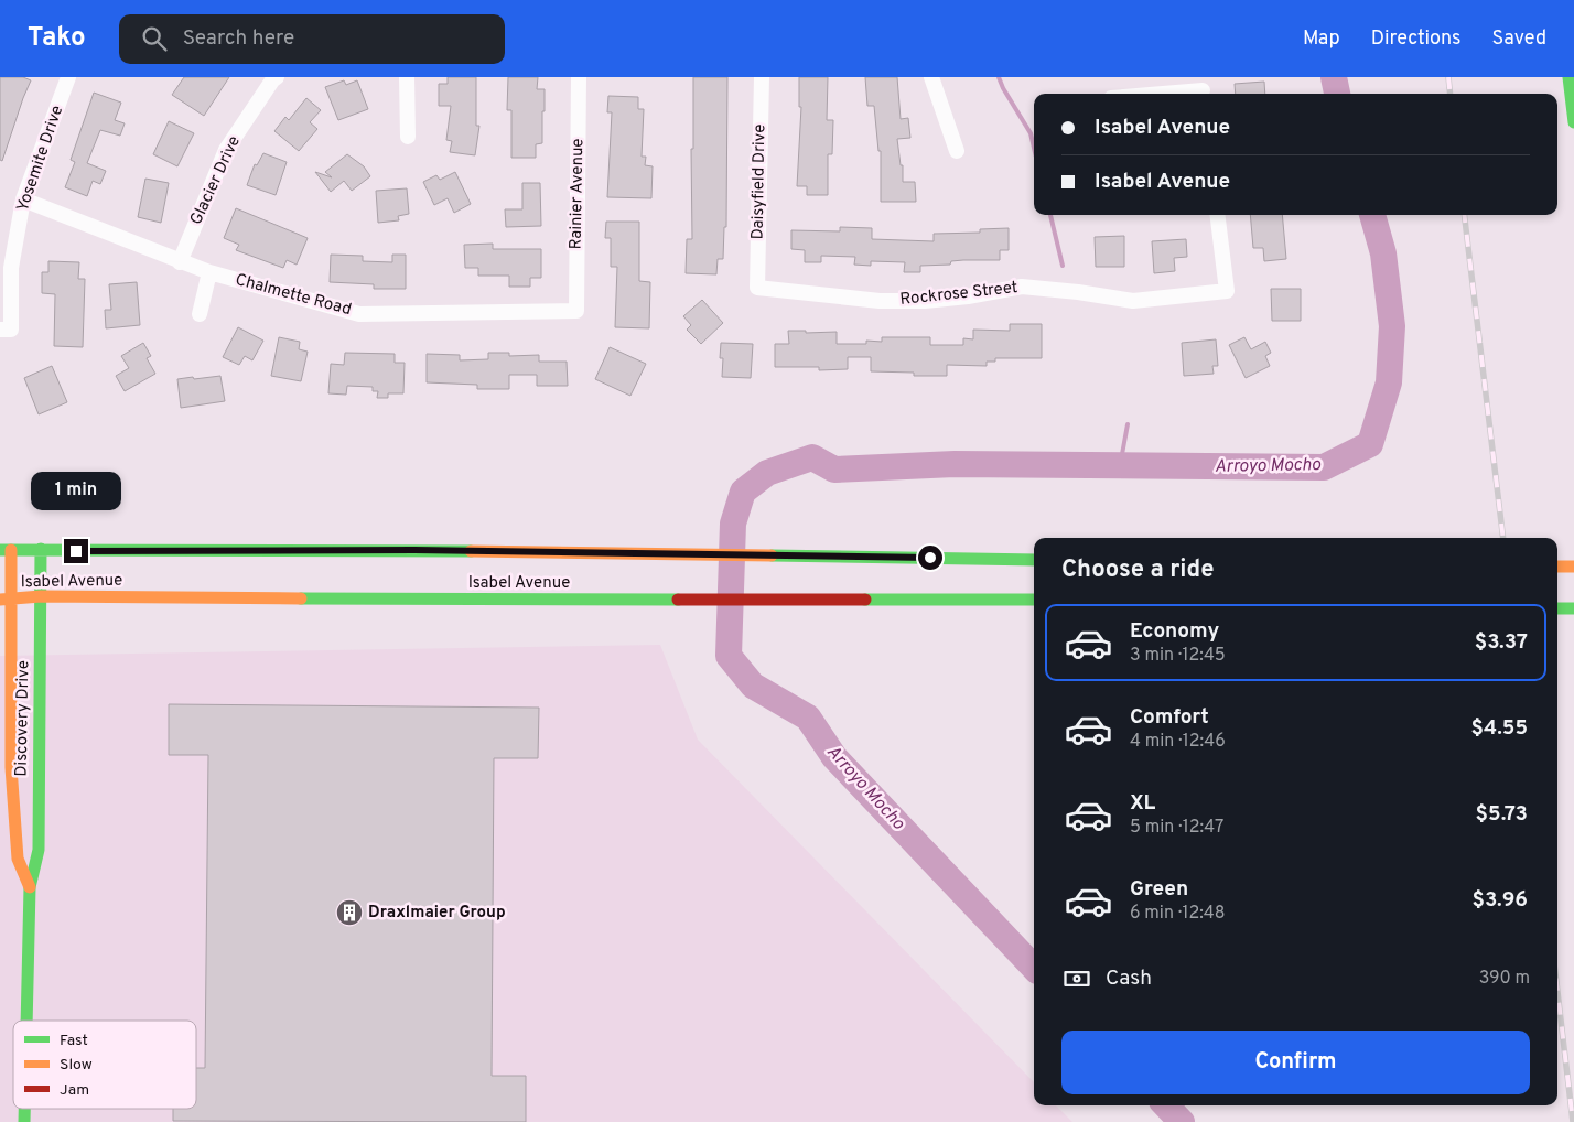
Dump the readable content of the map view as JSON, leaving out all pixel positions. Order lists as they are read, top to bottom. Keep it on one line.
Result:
{"streets":{"main road":["Isabel Avenue","Discovery Drive"],"street":["Yosemite Drive","Glacier Drive","Daisyfield Drive","Rainier Avenue","Rockrose Street","Chalmette Road"]},"crossings":[["Yosemite Drive","Chalmette Road"],["Glacier Drive","Chalmette Road"],["Daisyfield Drive","Rockrose Street"],["Rainier Avenue","Chalmette Road"],["Isabel Avenue","Discovery Drive"]],"water":["Arroyo Mocho"],"places":{"building":["Draxlmaier Group"]},"legend":["Fast","Slow","Jam"],"page":{"header":"Tako","search":"Search here","nav":["Map","Directions","Saved"],"banner":["Isabel Avenue","Isabel Avenue"],"bubble":"1 min","heading":"Choose a ride","list":[{"name":"Economy","note":"3 min · 12:45","value":"$3.37"},{"name":"Comfort","note":"4 min · 12:46","value":"$4.55"},{"name":"XL","note":"5 min · 12:47","value":"$5.73"},{"name":"Green","note":"6 min · 12:48","value":"$3.96"}],"pay":["Cash","390 m"],"buttons":"Confirm"}}
